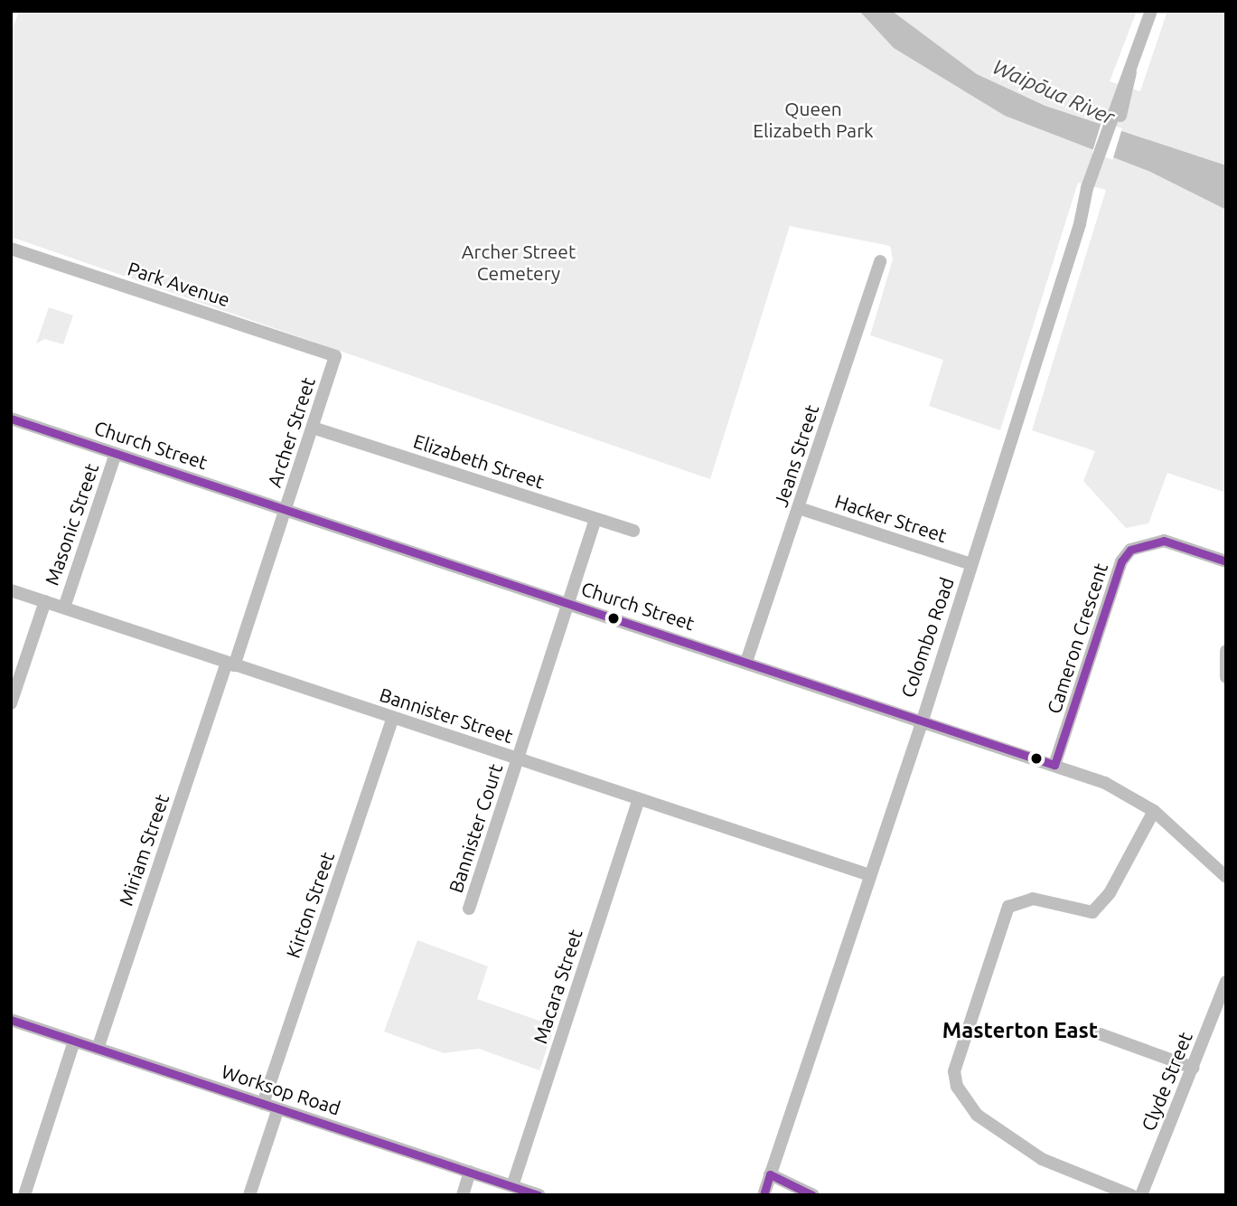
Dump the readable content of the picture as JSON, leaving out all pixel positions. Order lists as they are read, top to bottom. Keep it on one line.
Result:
{"streets":{"street":["Park Avenue","Archer Street","Church Street","Jeans Street","Elizabeth Street","Hacker Street","Masonic Street","Colombo Road","Cameron Crescent","Bannister Street","Bannister Court","Miriam Street","Kirton Street","Macara Street","Clyde Street","Worksop Road"]},"crossings":[["Park Avenue","Archer Street"],["Archer Street","Church Street"],["Archer Street","Elizabeth Street"],["Archer Street","Bannister Street"],["Archer Street","Miriam Street"],["Church Street","Jeans Street"],["Church Street","Masonic Street"],["Church Street","Colombo Road"],["Church Street","Cameron Crescent"],["Church Street","Bannister Court"],["Jeans Street","Hacker Street"],["Elizabeth Street","Bannister Court"],["Hacker Street","Colombo Road"],["Masonic Street","Bannister Street"],["Colombo Road","Bannister Street"],["Bannister Street","Bannister Court"],["Bannister Street","Miriam Street"],["Bannister Street","Kirton Street"],["Bannister Street","Macara Street"],["Miriam Street","Worksop Road"],["Kirton Street","Worksop Road"],["Macara Street","Worksop Road"]],"districts":["Masterton East"],"water":["Waipōua River"],"parks":["Queen Elizabeth Park","Archer Street Cemetery"]}
